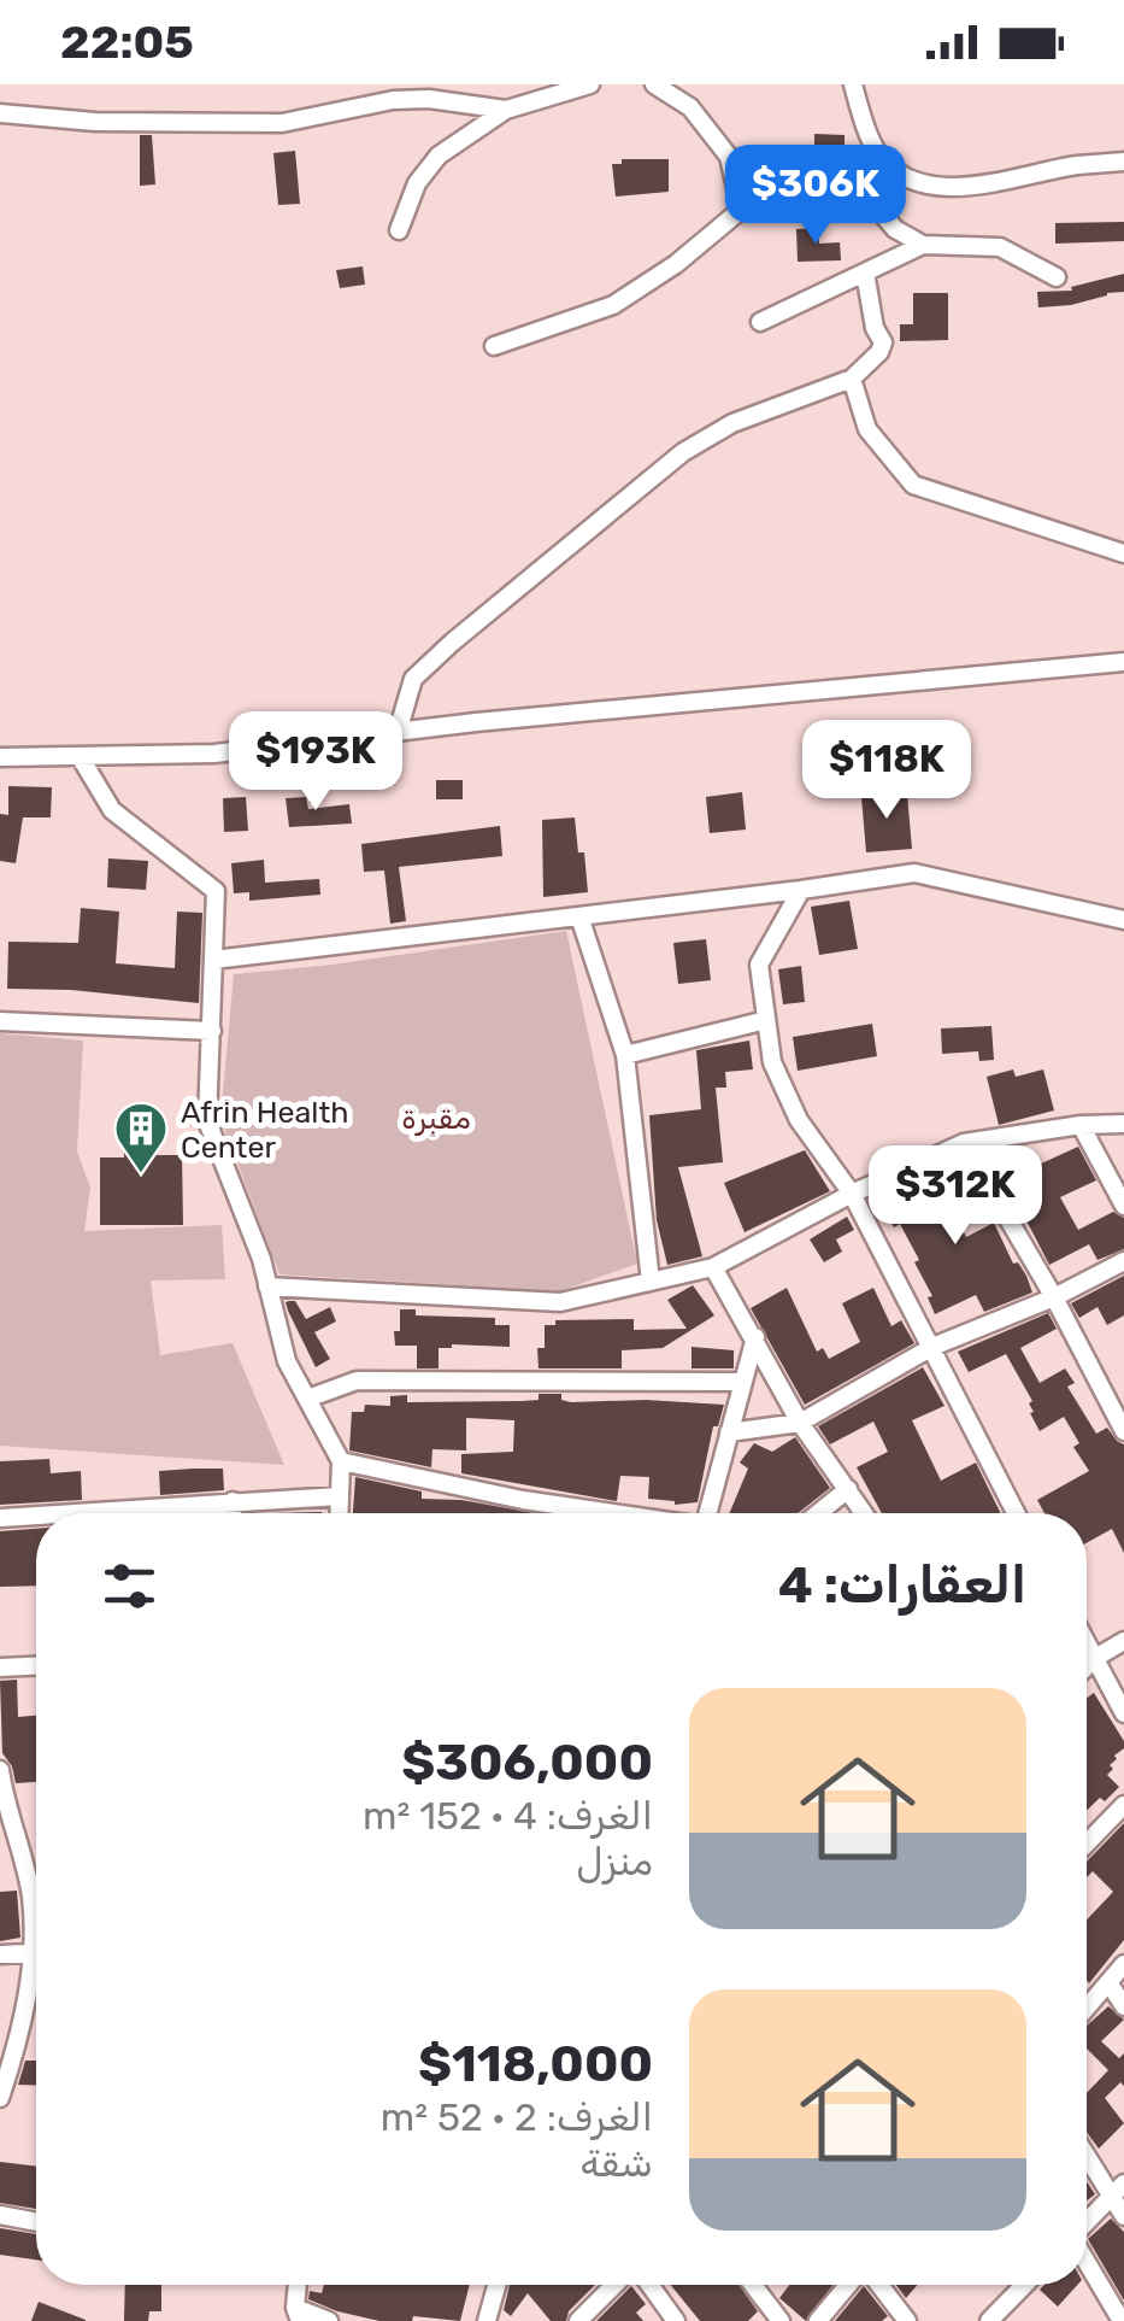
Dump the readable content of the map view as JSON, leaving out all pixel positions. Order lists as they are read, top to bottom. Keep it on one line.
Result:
{"parks":["مقبرة"],"places":{"building":["Afrin Health Center"]},"page":{"status":"22:05","price":["$306K","$193K","$118K","$312K"],"heading":"العقارات: 4","list":[{"name":"$306,000","note":"الغرف: 4 · 152 m² · منزل"},{"name":"$118,000","note":"الغرف: 2 · 52 m² · شقة"}]}}
